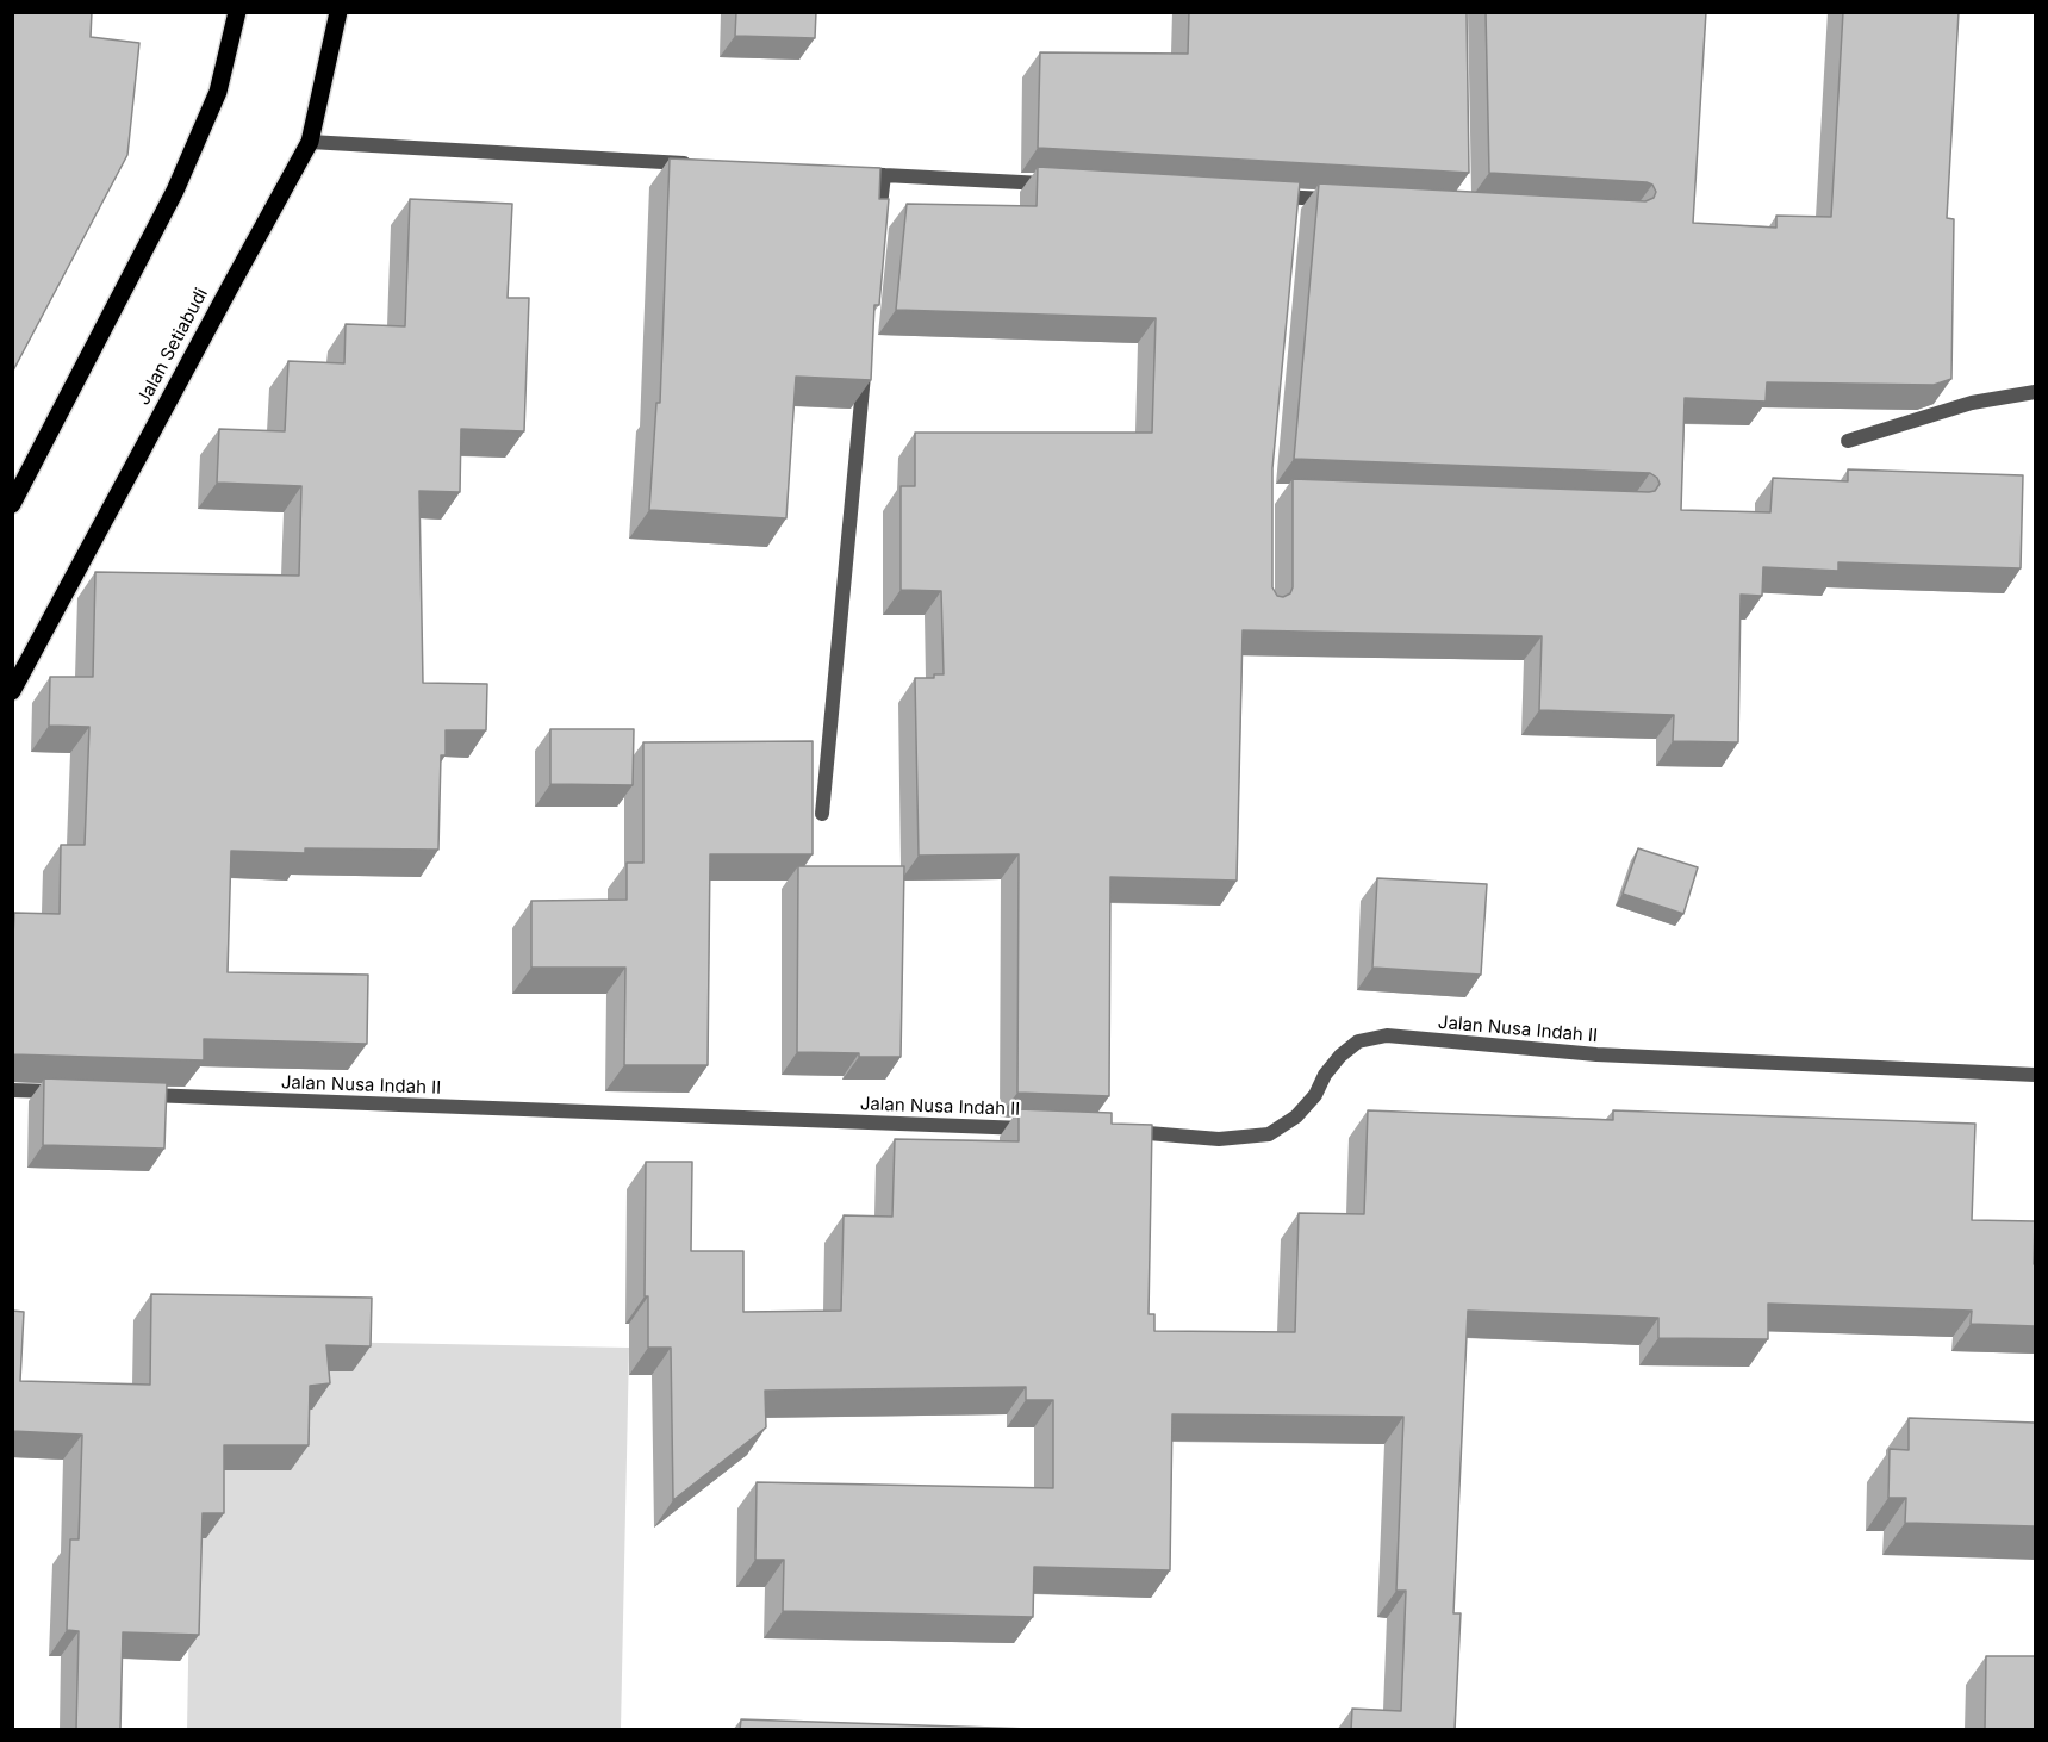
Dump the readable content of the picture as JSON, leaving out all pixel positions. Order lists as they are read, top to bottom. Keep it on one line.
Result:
{"streets":{"main road":["Jalan Setiabudi"],"street":["Jalan Nusa Indah II"]}}
